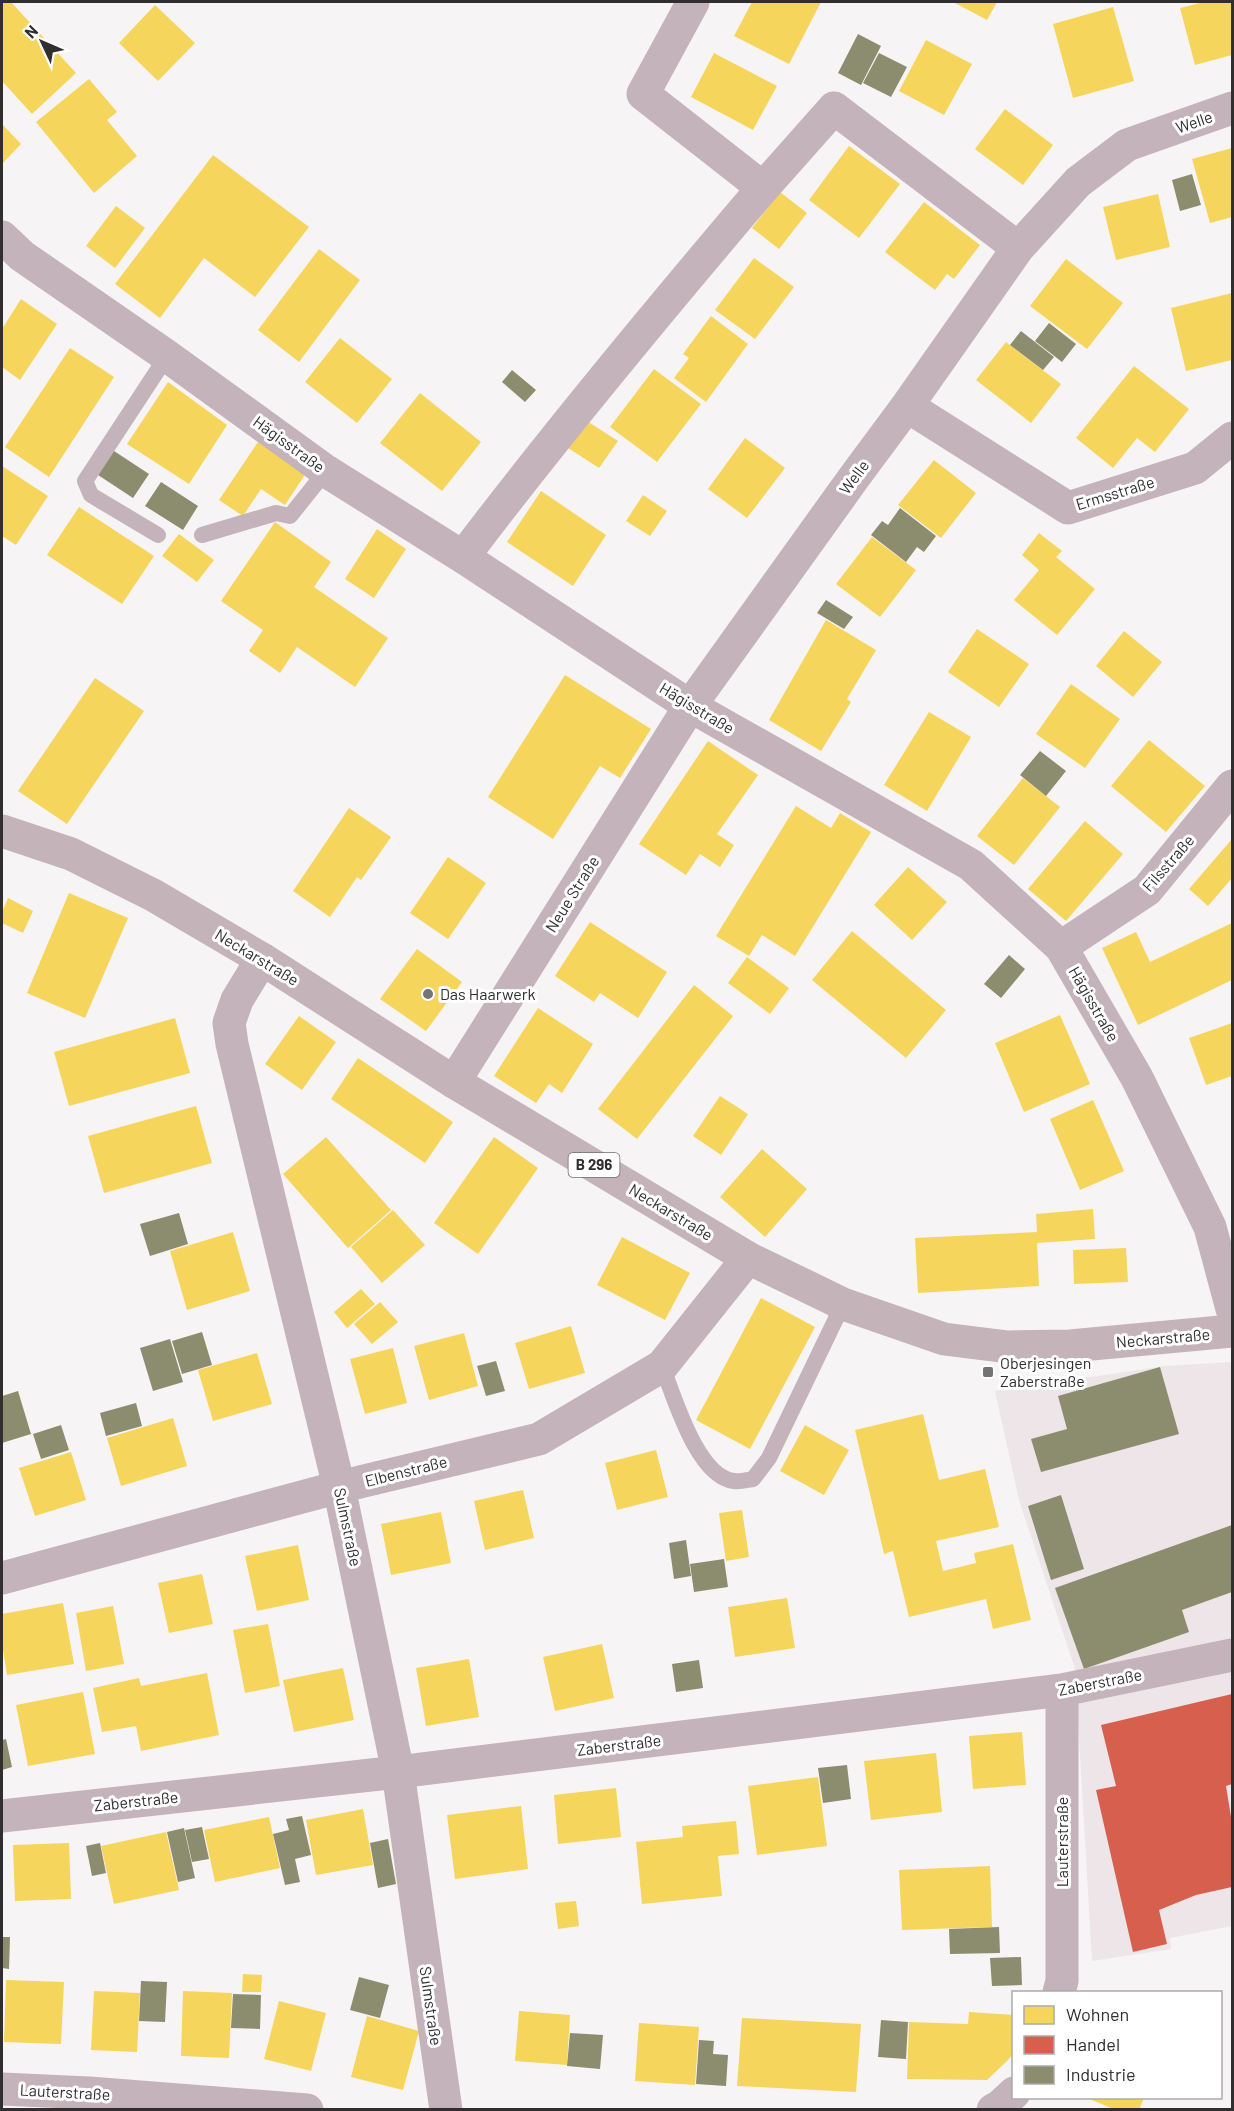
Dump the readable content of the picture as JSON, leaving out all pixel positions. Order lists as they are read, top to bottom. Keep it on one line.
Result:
{"streets":{"main road":["Neckarstraße","B 296"],"street":["Welle","Hägisstraße","Ermsstraße","Filsstraße","Neue Straße","Elbenstraße","Sulmstraße","Zaberstraße","Lauterstraße"]},"crossings":[["Welle","Hägisstraße"],["Welle","Ermsstraße"],["Welle","Neue Straße"],["Hägisstraße","Filsstraße"],["Hägisstraße","Neue Straße"],["Neue Straße","Neckarstraße"],["Neckarstraße","Elbenstraße"],["Neckarstraße","Sulmstraße"],["Elbenstraße","Sulmstraße"],["Sulmstraße","Zaberstraße"],["Zaberstraße","Lauterstraße"]],"places":{"other":["Das Haarwerk"],"transit":["Oberjesingen Zaberstraße"]},"legend":["Wohnen","Handel","Industrie"],"north":"top left"}
